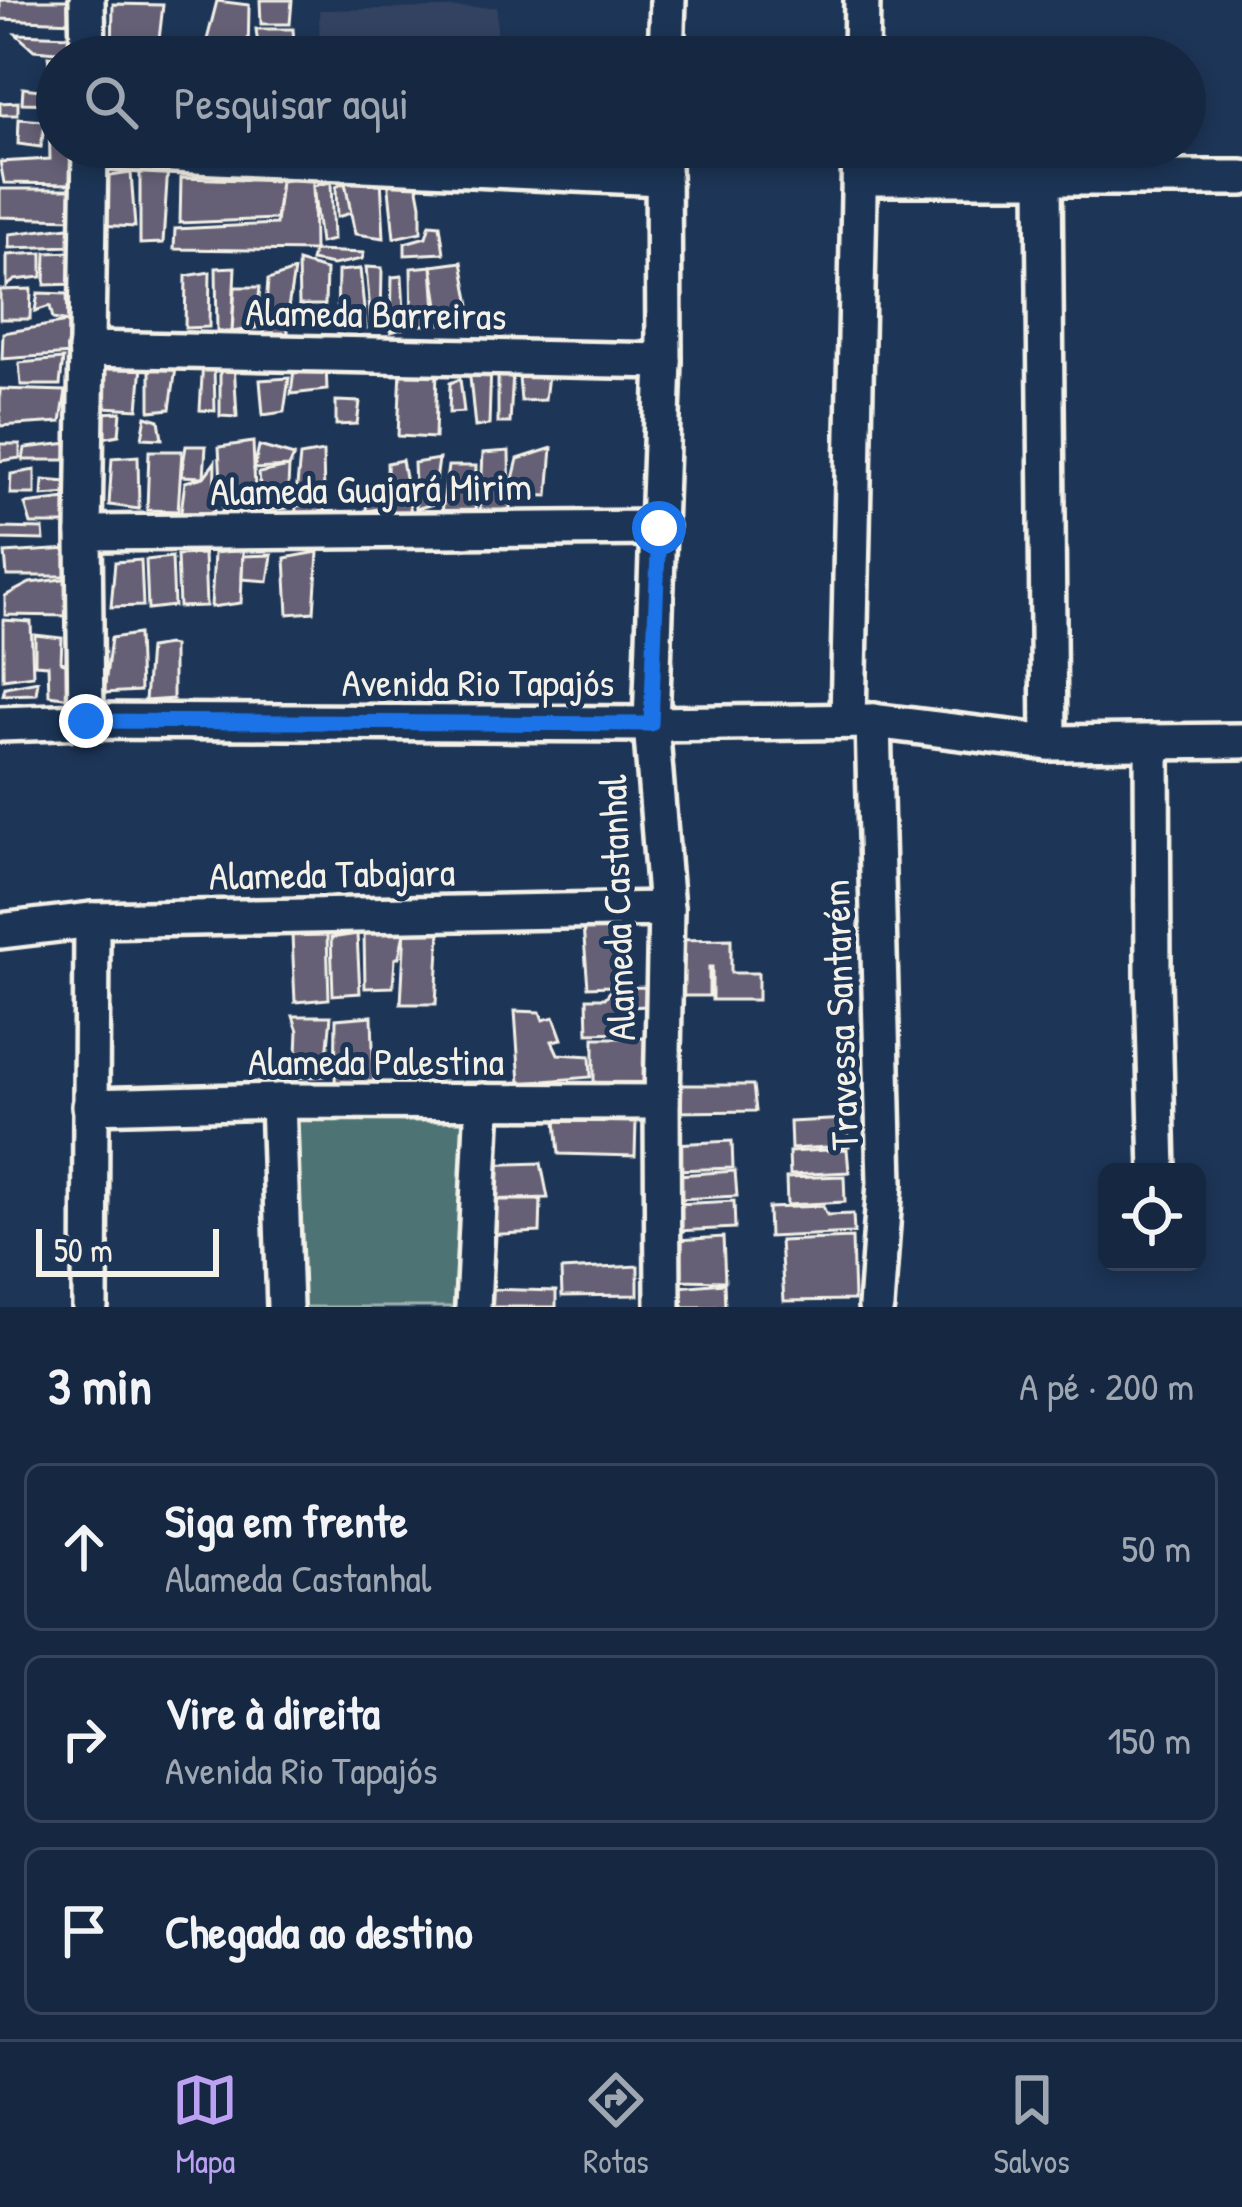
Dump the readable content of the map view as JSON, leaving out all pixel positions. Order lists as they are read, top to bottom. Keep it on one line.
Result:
{"streets":{"street":["Alameda Barreiras","Alameda Guajará Mirim","Avenida Rio Tapajós","Alameda Tabajara","Alameda Castanhal","Travessa Santarém","Alameda Palestina"]},"crossings":[["Alameda Barreiras","Alameda Castanhal"],["Alameda Guajará Mirim","Alameda Castanhal"],["Avenida Rio Tapajós","Alameda Castanhal"],["Avenida Rio Tapajós","Travessa Santarém"],["Alameda Tabajara","Alameda Castanhal"],["Alameda Castanhal","Alameda Palestina"]],"scale_bar":"50 m","page":{"search":"Pesquisar aqui","scale":"50 m","heading":["3 min","A pé · 200 m"],"list":[["Siga em frente","Alameda Castanhal","50 m"],["Vire à direita","Avenida Rio Tapajós","150 m"],"Chegada ao destino"],"nav":["Mapa","Rotas","Salvos"]}}
